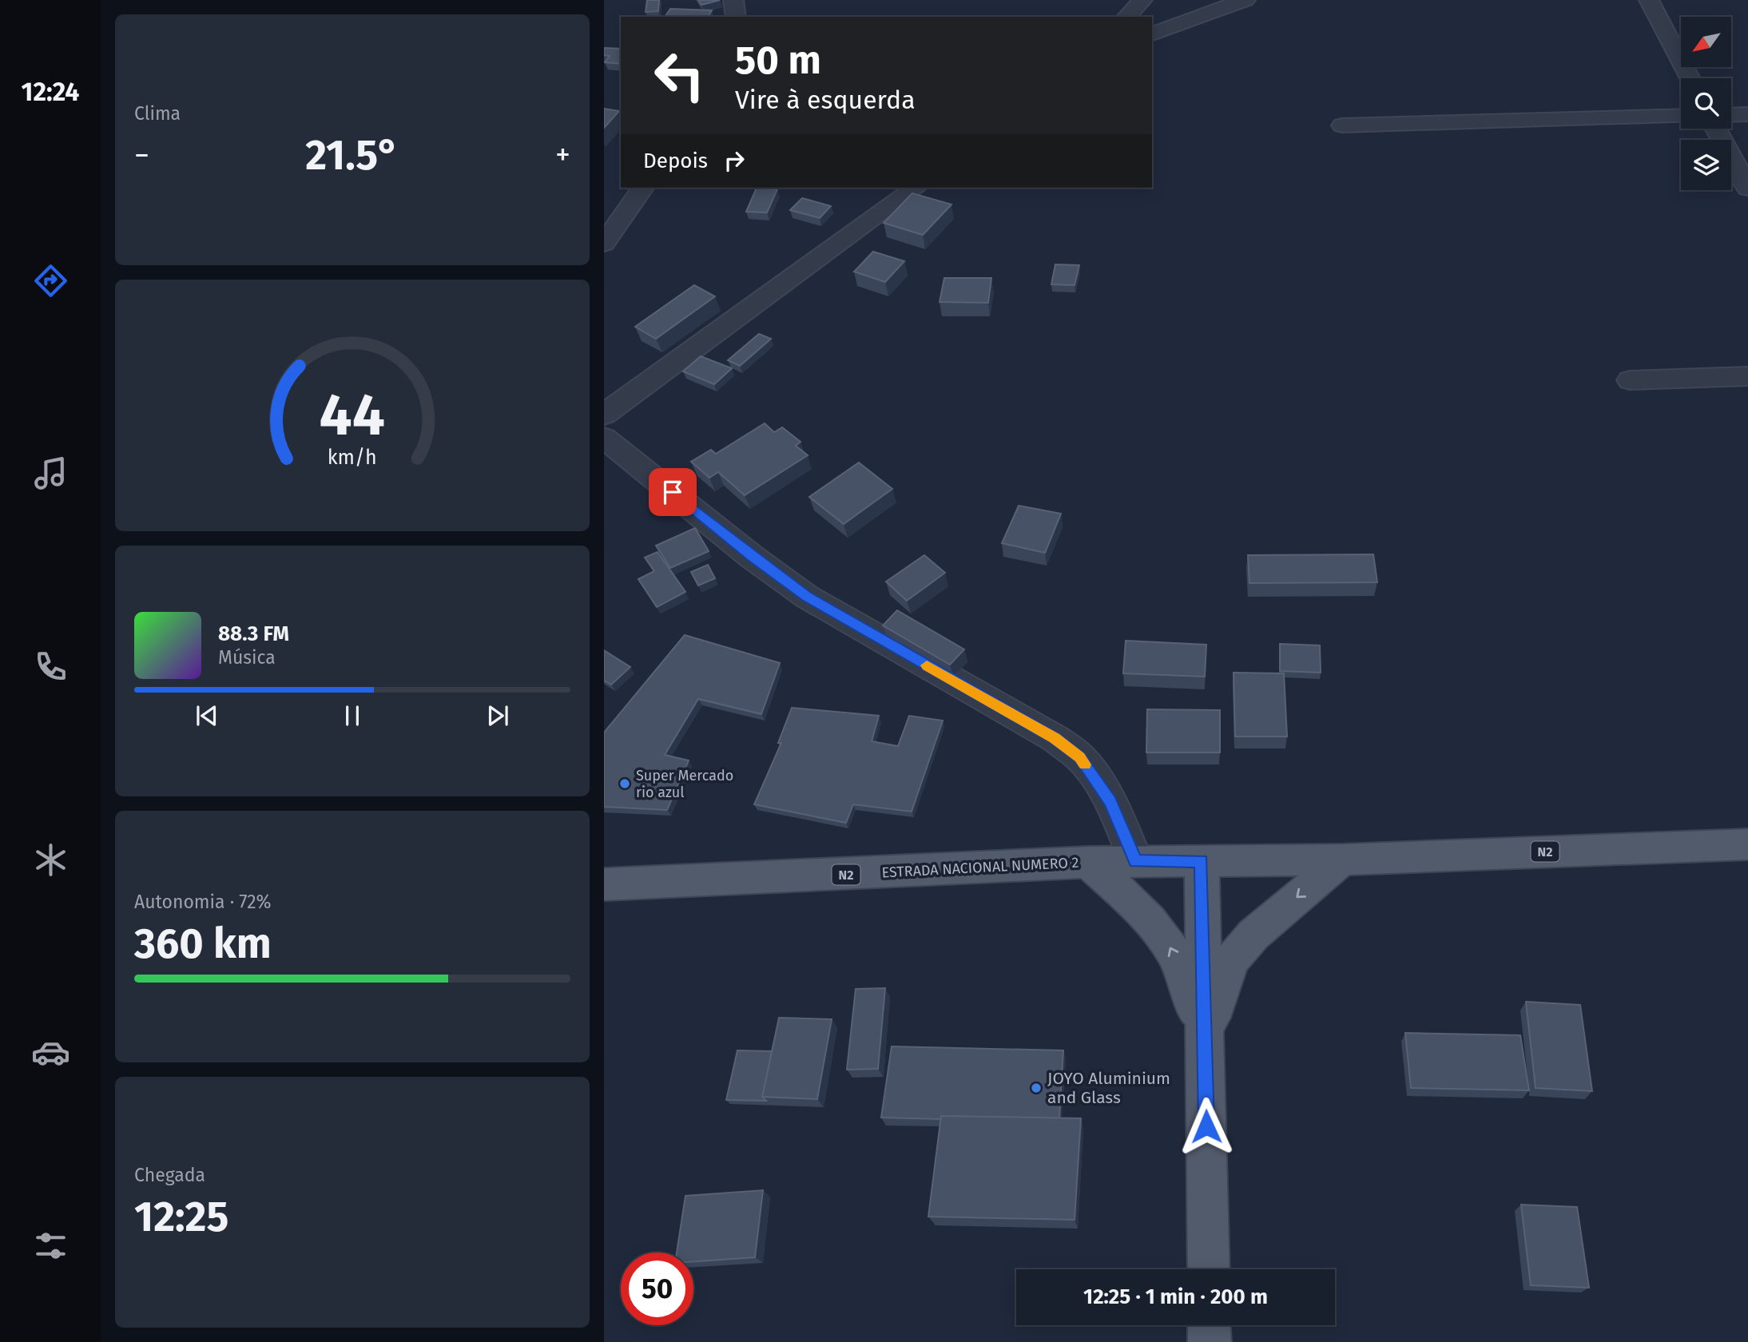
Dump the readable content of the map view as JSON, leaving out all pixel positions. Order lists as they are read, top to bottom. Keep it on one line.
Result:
{"streets":{"main road":["N2","ESTRADA NACIONAL NUMERO 2"]},"crossings":[["N2","ESTRADA NACIONAL NUMERO 2"]],"places":["Super Mercado rio azul","JOYO Aluminium and Glass"],"north":"bottom left","page":{"tabs":"12:24","tile":["Clima",["Autonomia · 72%","360 km"],["Chegada","12:25"]],"turn":["50 m","Vire à esquerda"],"heat":["−","21.5°","+"],"then":"Depois","song":["88.3 FM","Música"],"limit":"50","trip":"12:25 · 1 min · 200 m","gauge":["44","km/h"]}}
